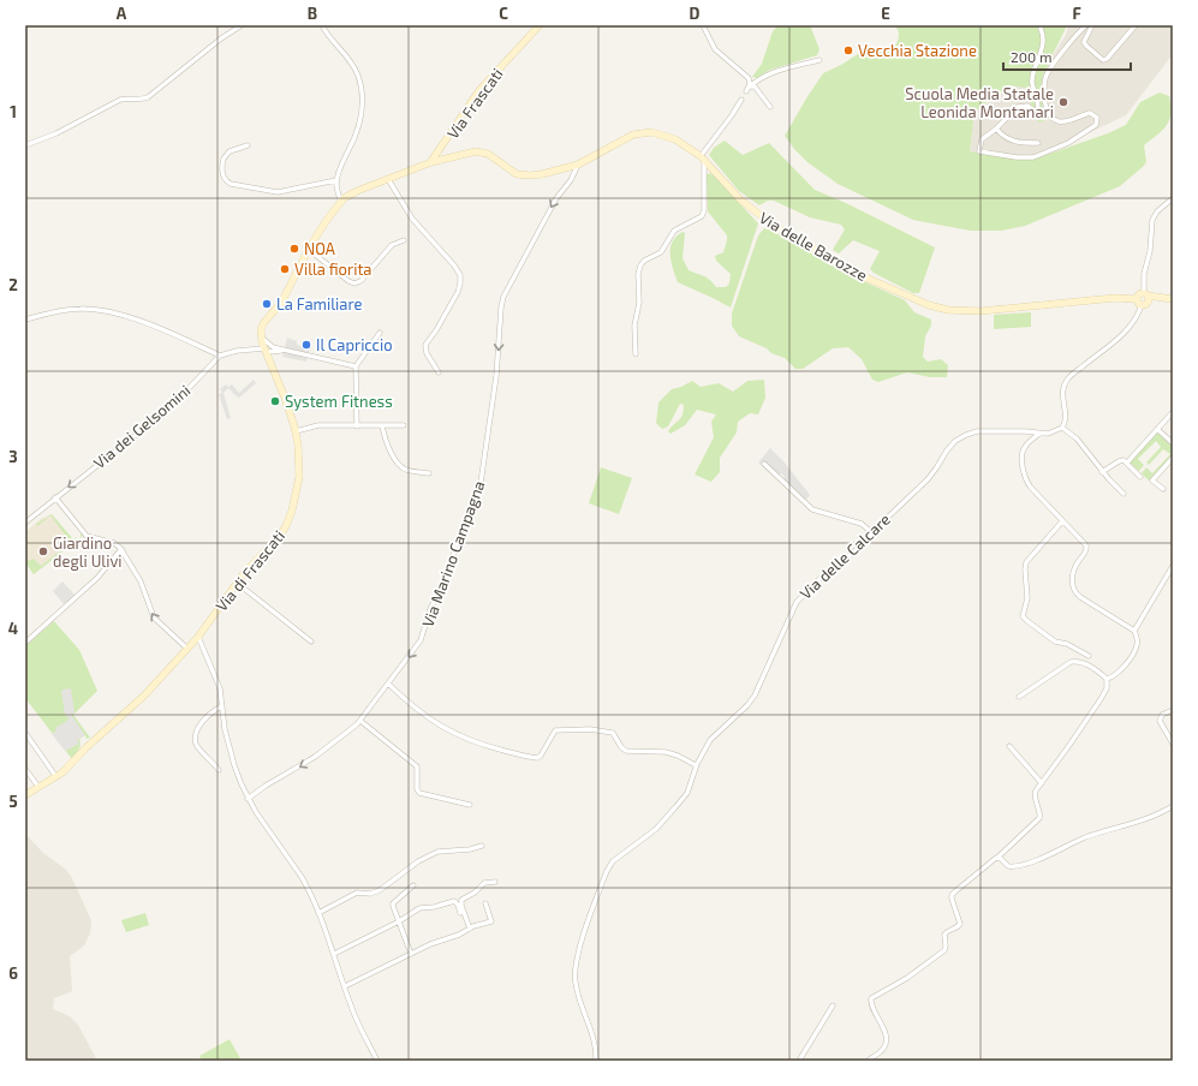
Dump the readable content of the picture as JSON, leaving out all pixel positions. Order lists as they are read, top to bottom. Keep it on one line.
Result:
{"streets":{"main road":["Via Frascati","Via delle Barozze","Via di Frascati"],"street":["Via dei Gelsomini","Via Marino Campagna","Via delle Calcare"]},"crossings":[["Via Frascati","Via delle Barozze"],["Via delle Barozze","Via Marino Campagna"]],"one_way":["Via dei Gelsomini","Via Marino Campagna"],"places":["Vecchia Stazione","Scuola Media Statale Leonida Montanari","NOA","Villa fiorita","La Familiare","Il Capriccio","System Fitness","Giardino degli Ulivi"],"scale_bar":"200 m","grid":{"columns":["A","B","C","D","E","F"],"rows":["1","2","3","4","5","6"]}}
